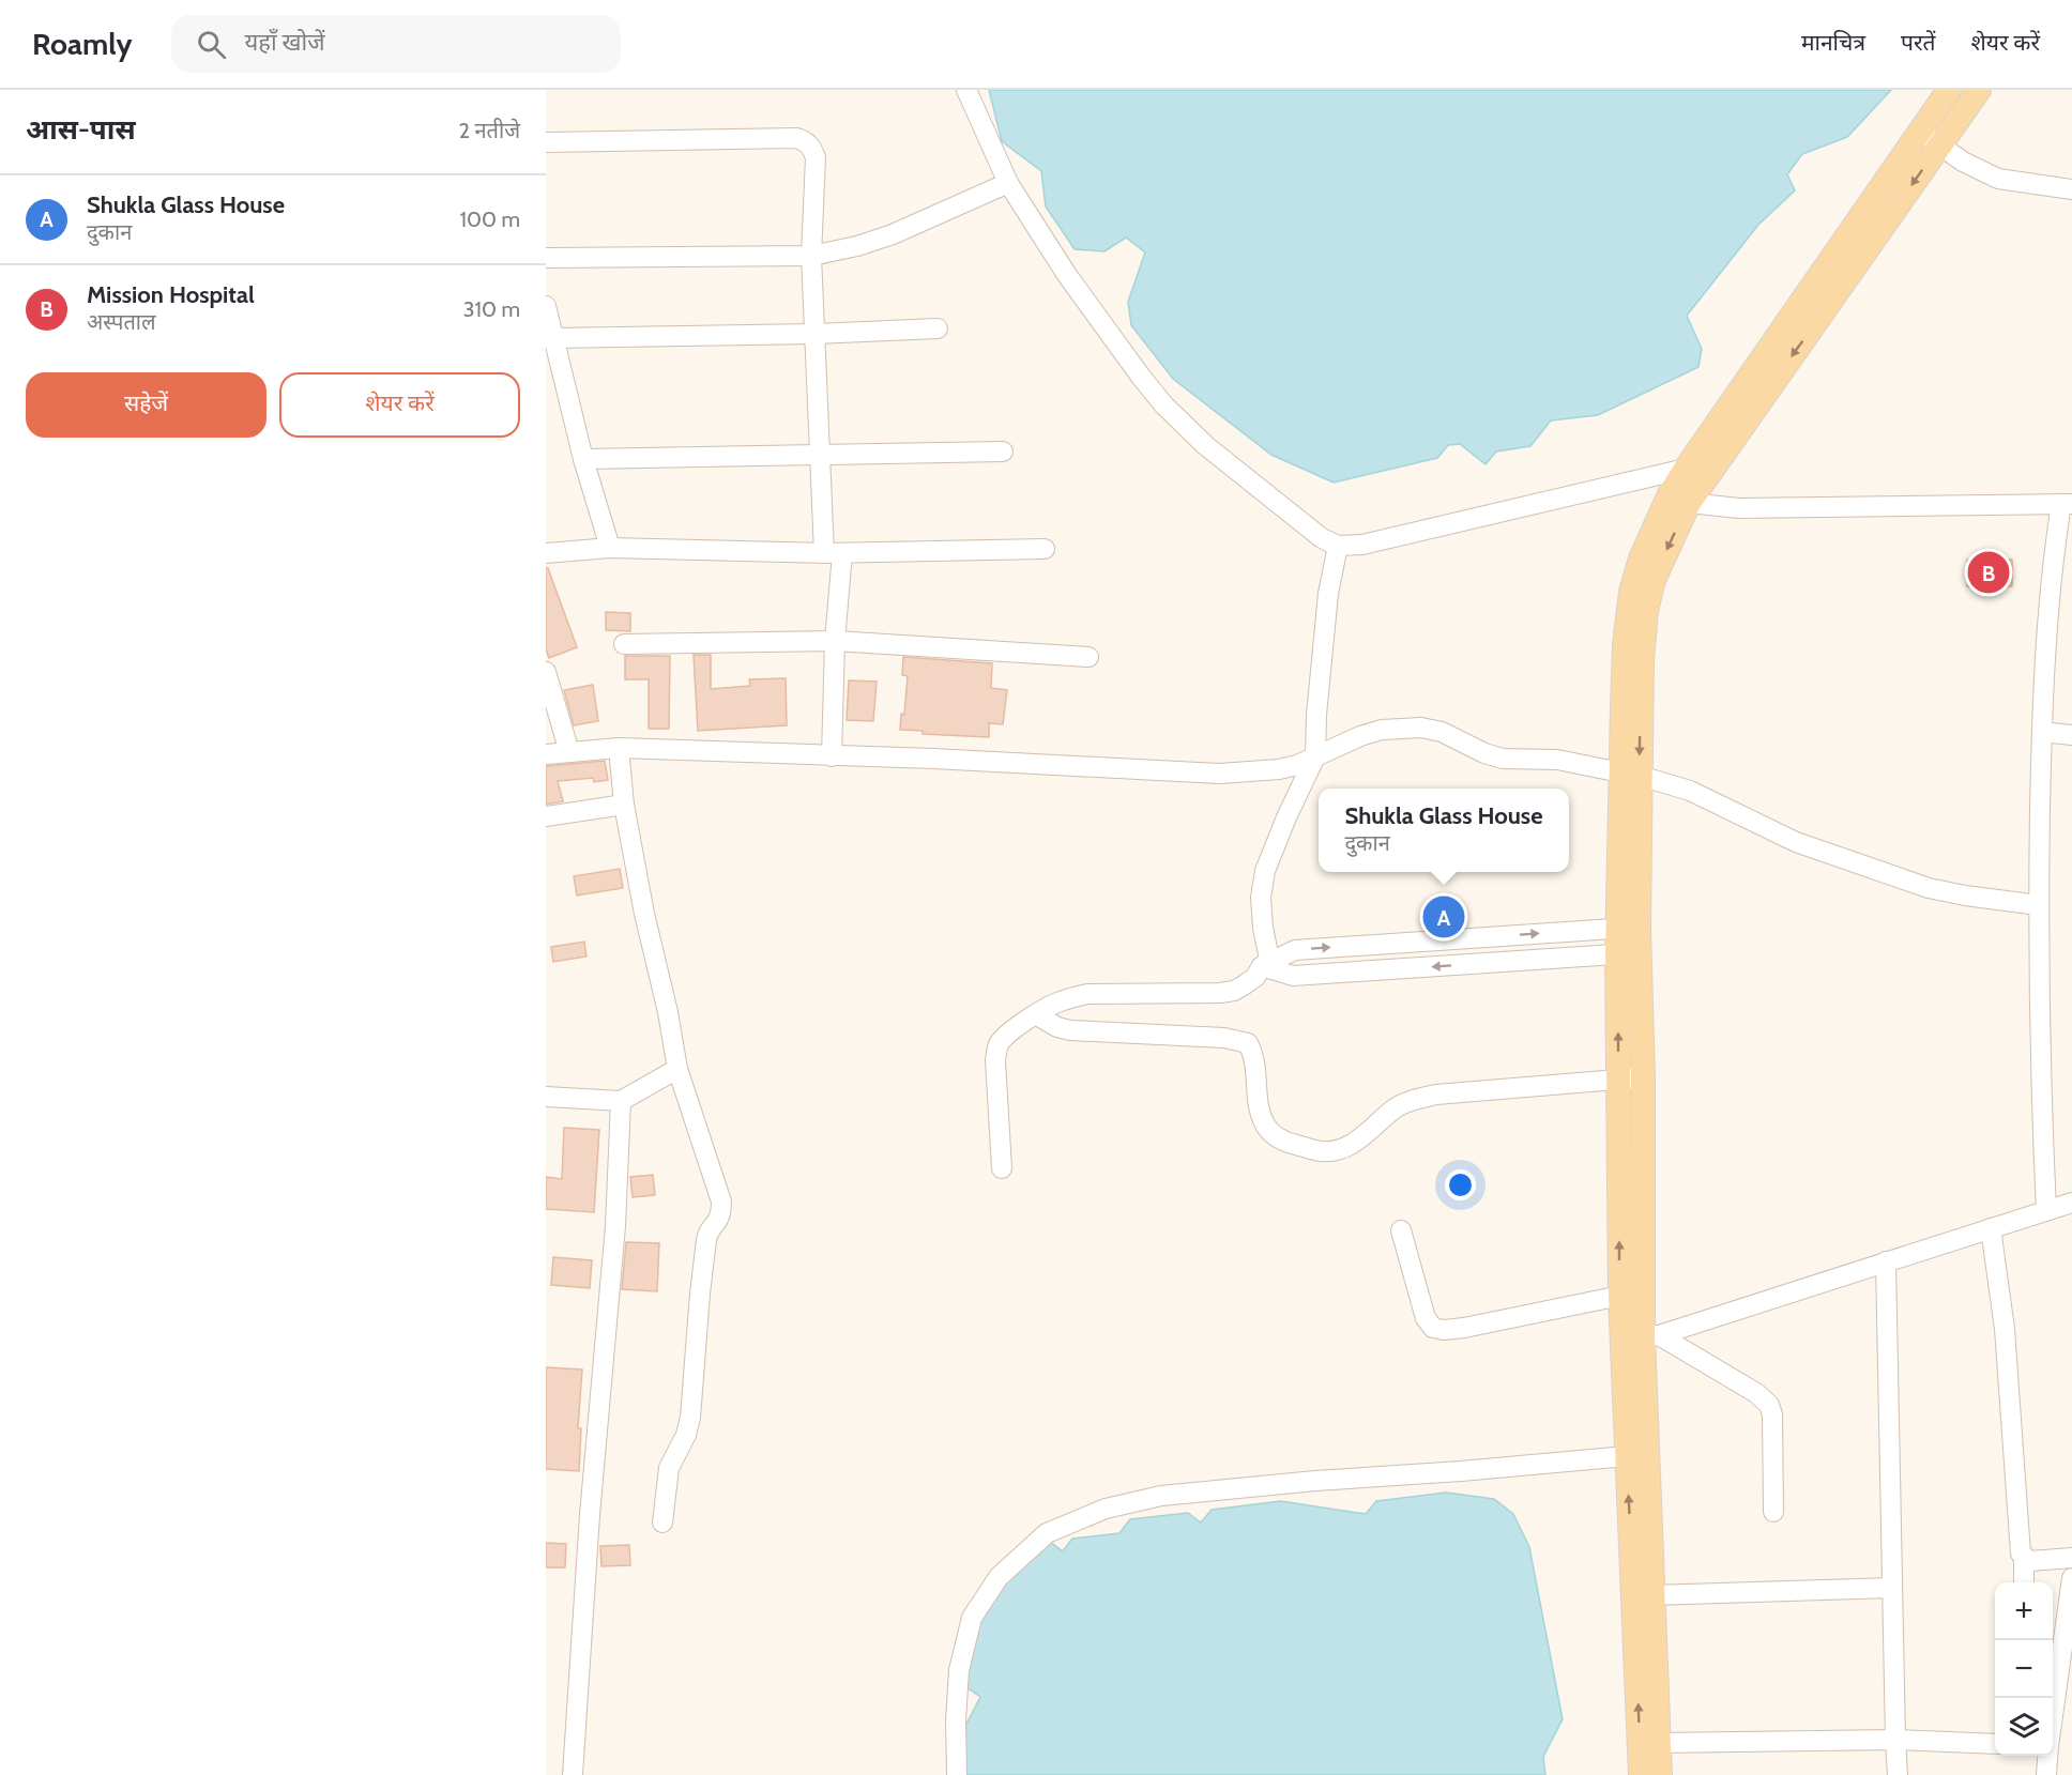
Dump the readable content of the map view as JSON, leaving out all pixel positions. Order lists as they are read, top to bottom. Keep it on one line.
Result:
{"page":{"header":"Roamly","search":"यहाँ खोजें","nav":["मानचित्र","परतें","शेयर करें"],"heading":["आस-पास","2 नतीजे"],"list":[{"mark":"A","name":"Shukla Glass House","note":"दुकान","value":"100 m"},{"mark":"B","name":"Mission Hospital","note":"अस्पताल","value":"310 m"}],"buttons":["सहेजें","शेयर करें"],"pins":["B","A"],"popup":["Shukla Glass House","दुकान"],"map_buttons":["+","−"]}}
